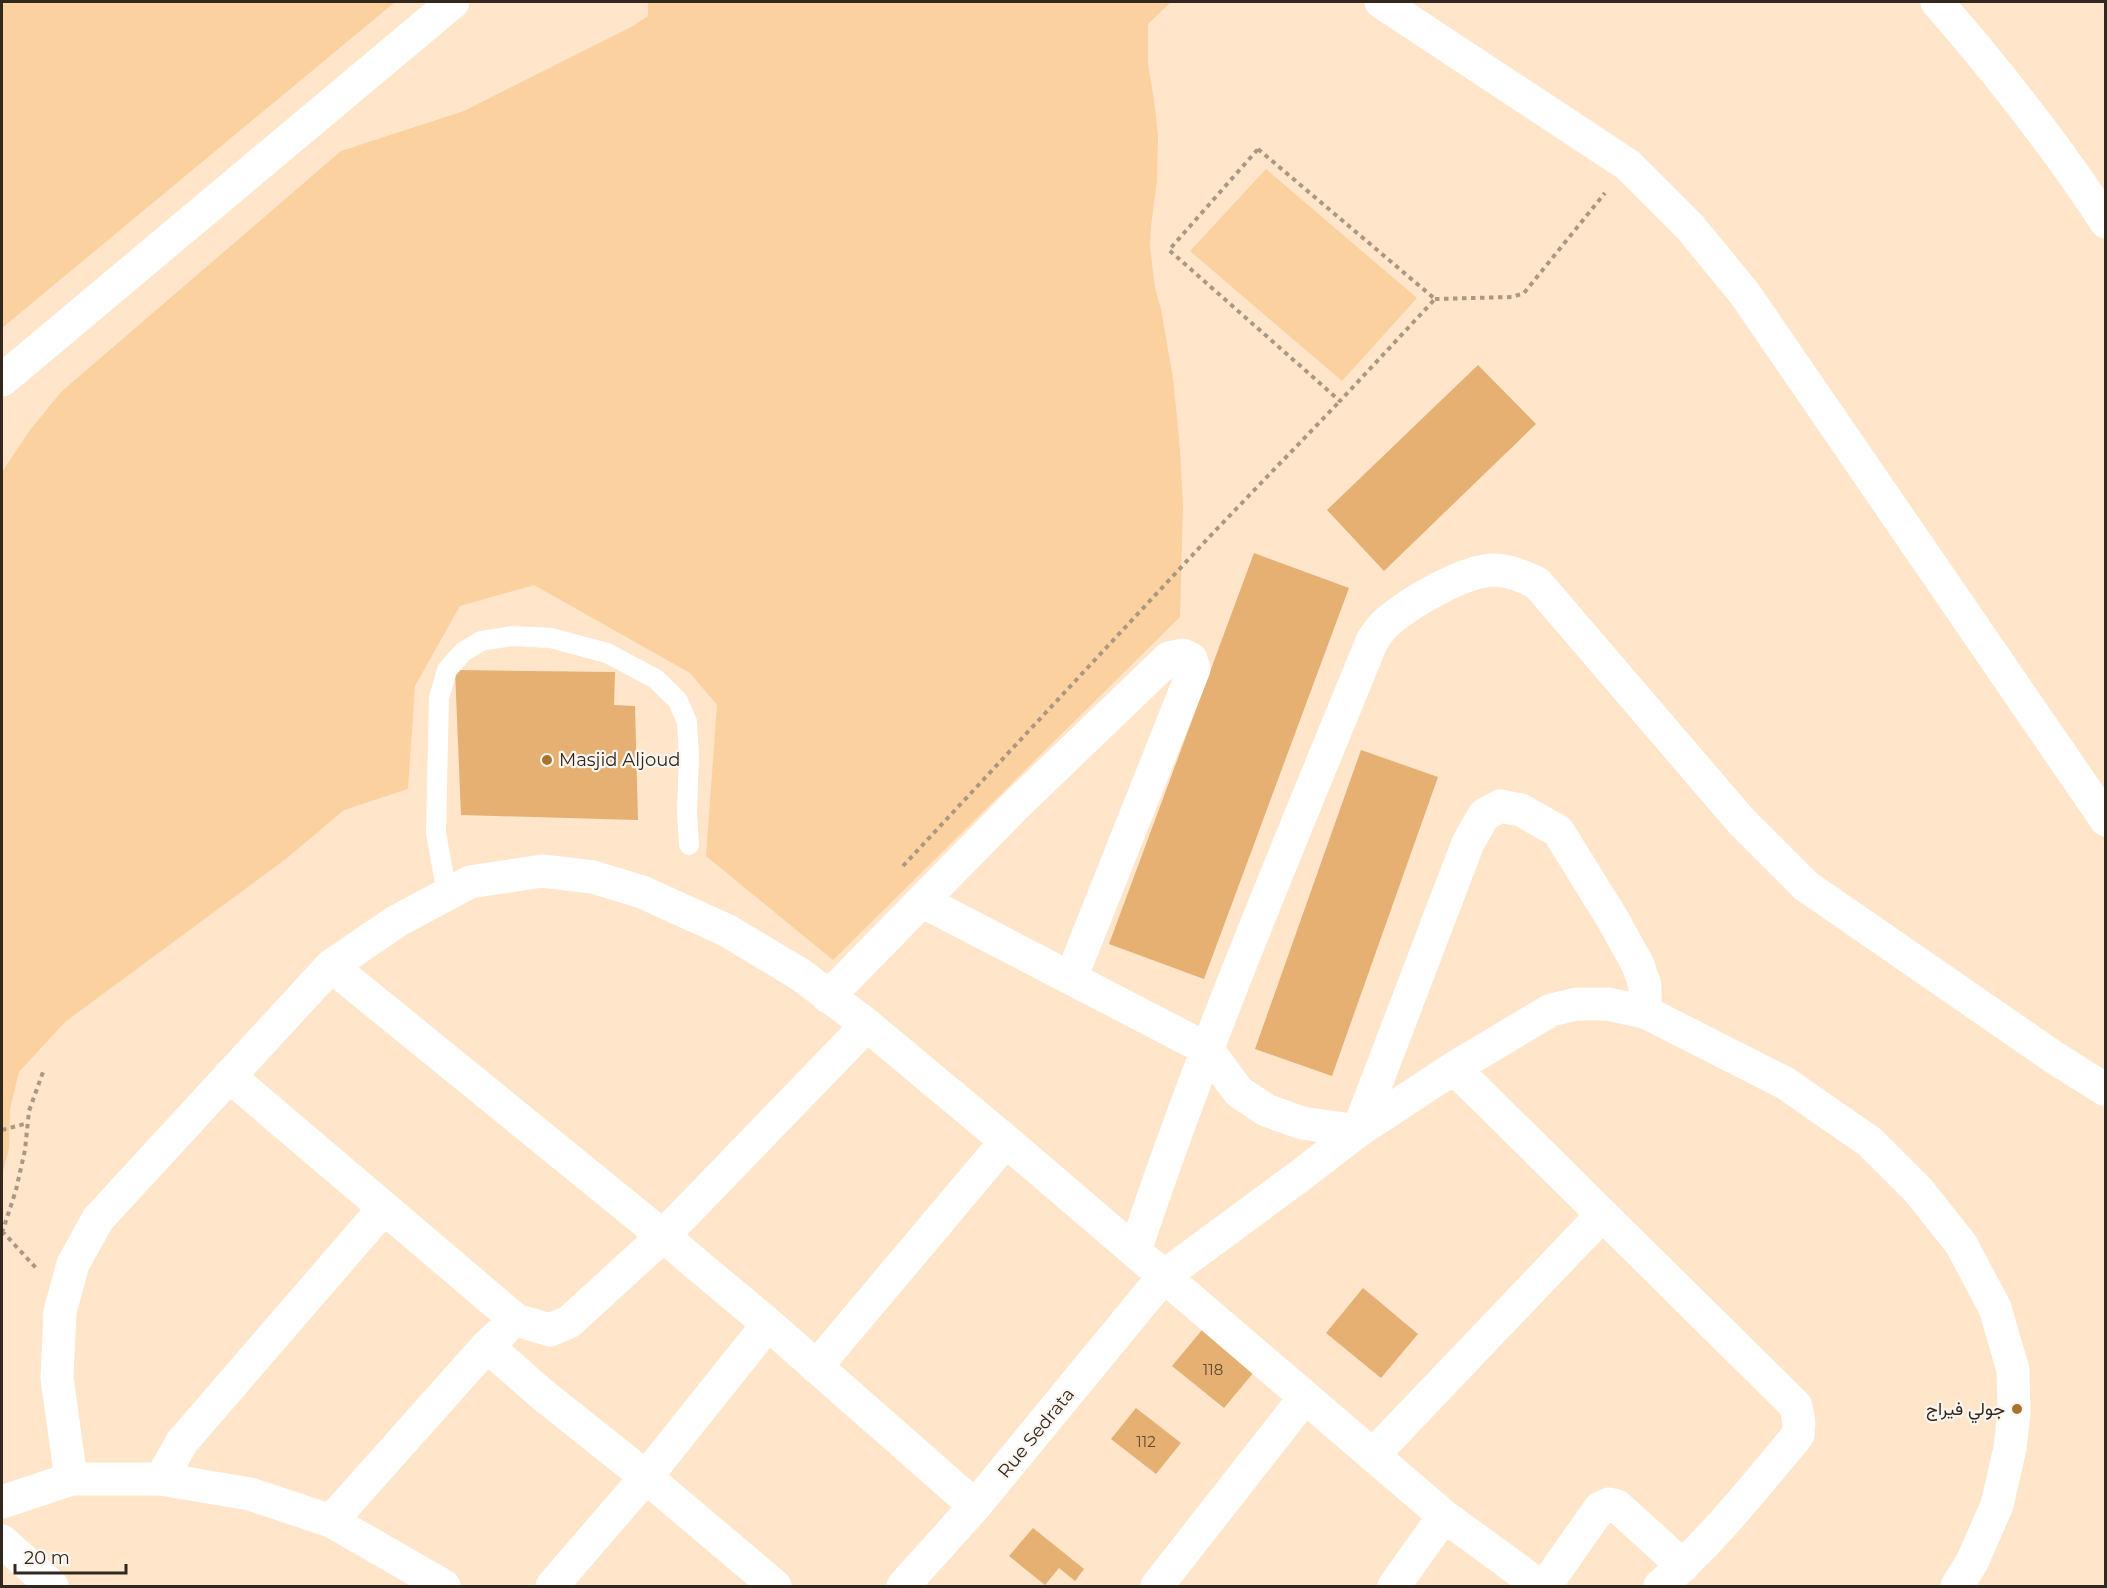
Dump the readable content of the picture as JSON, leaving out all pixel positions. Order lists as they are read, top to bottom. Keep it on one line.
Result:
{"streets":{"street":["Rue Sedrata"]},"places":["Masjid Aljoud","جولي فيراج"],"house_numbers":["118","112"],"scale_bar":"20 m"}
